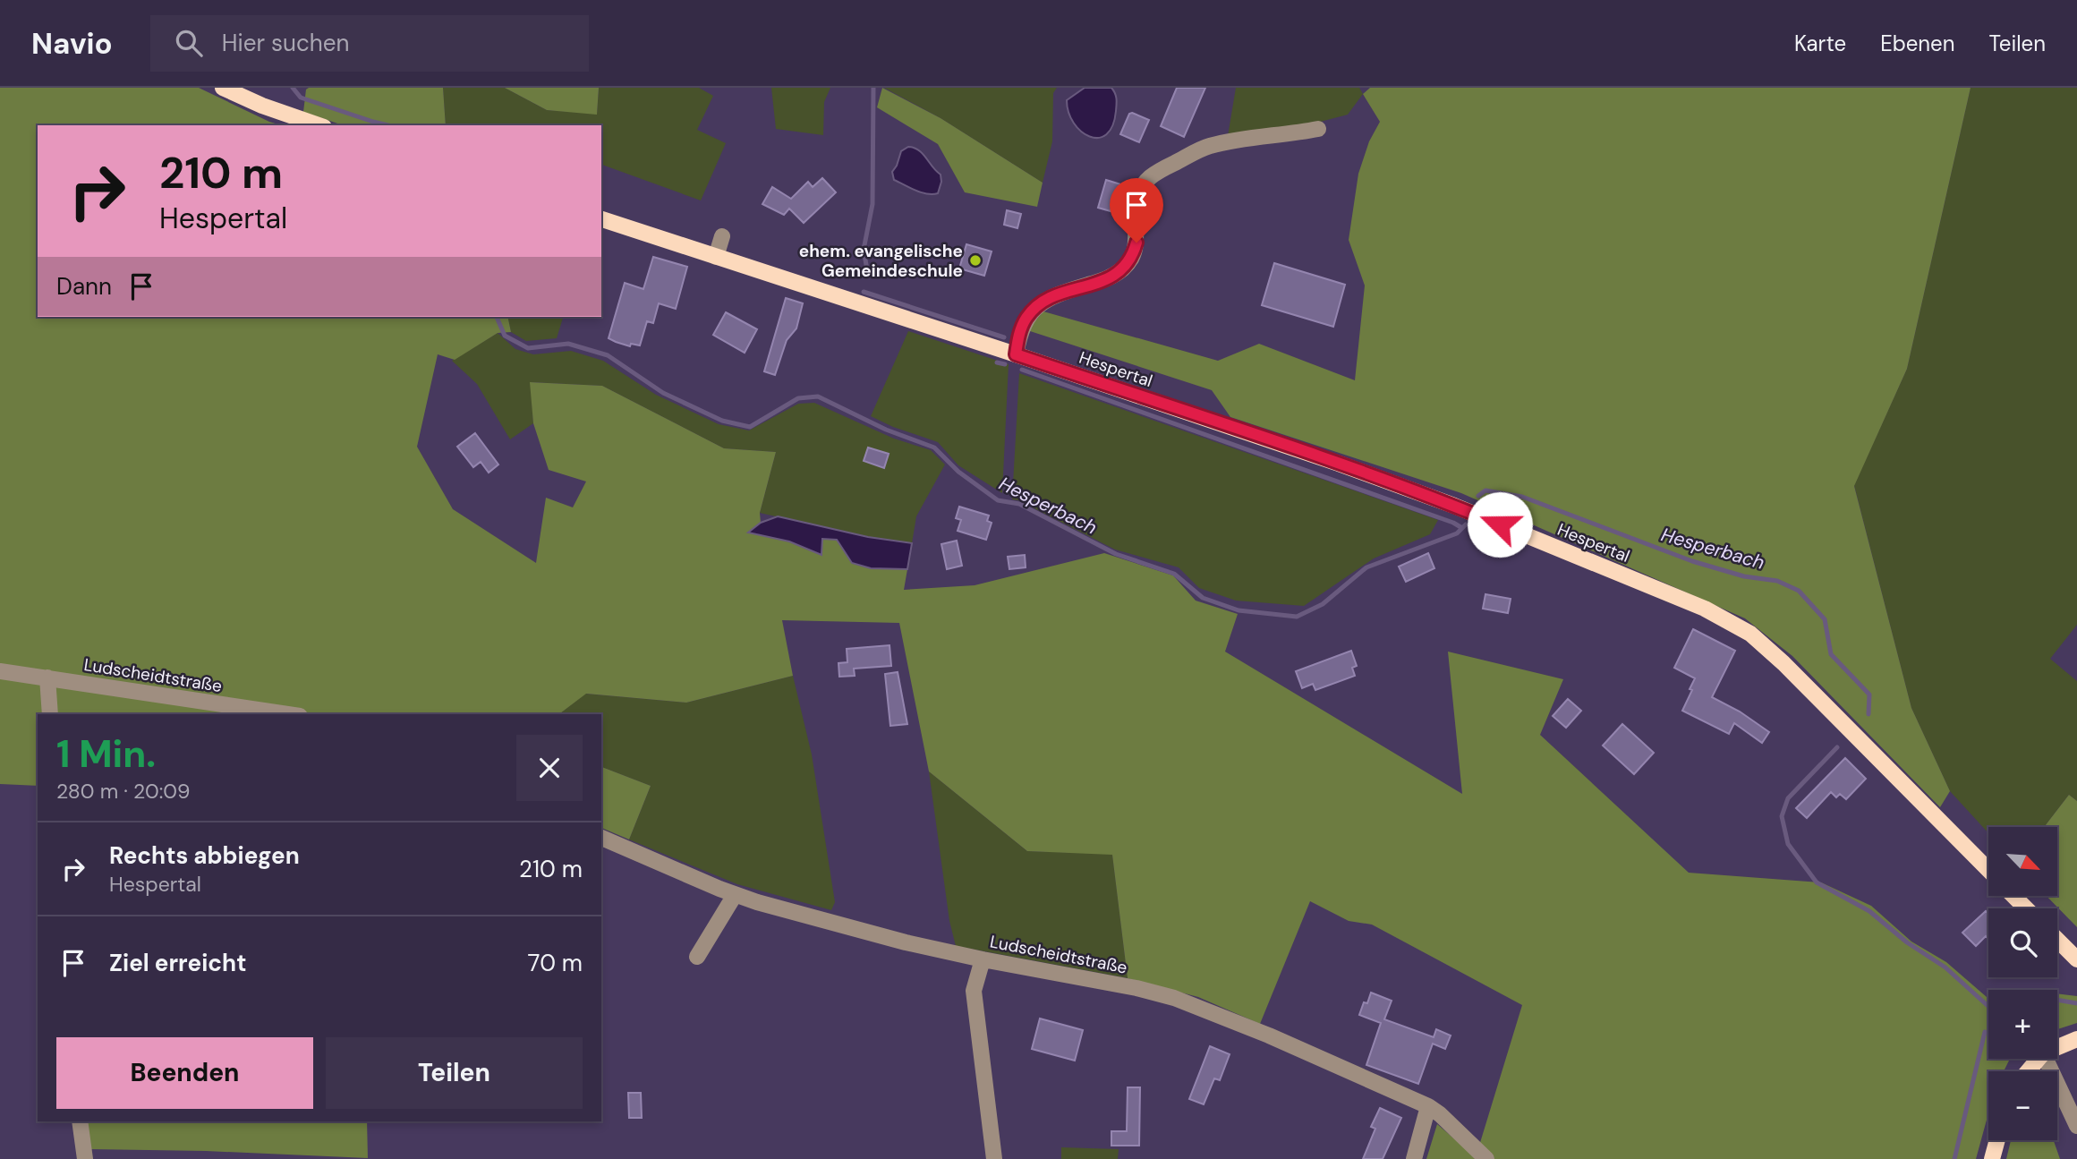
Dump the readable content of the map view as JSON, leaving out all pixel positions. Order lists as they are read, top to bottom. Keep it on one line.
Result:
{"streets":{"main road":["Hespertal"],"street":["Ludscheidtstraße"]},"water":["Hesperbach"],"places":["ehem. evangelische Gemeindeschule"],"north":"bottom right","page":{"header":"Navio","search":"Hier suchen","nav":["Karte","Ebenen","Teilen"],"turn":["210 m","Hespertal"],"then":"Dann","heading":["1 Min.","280 m · 20:09"],"list":[{"name":"Rechts abbiegen","note":"Hespertal","value":"210 m"},{"name":"Ziel erreicht","value":"70 m"}],"map_buttons":["+","−"],"buttons":["Beenden","Teilen"]}}
